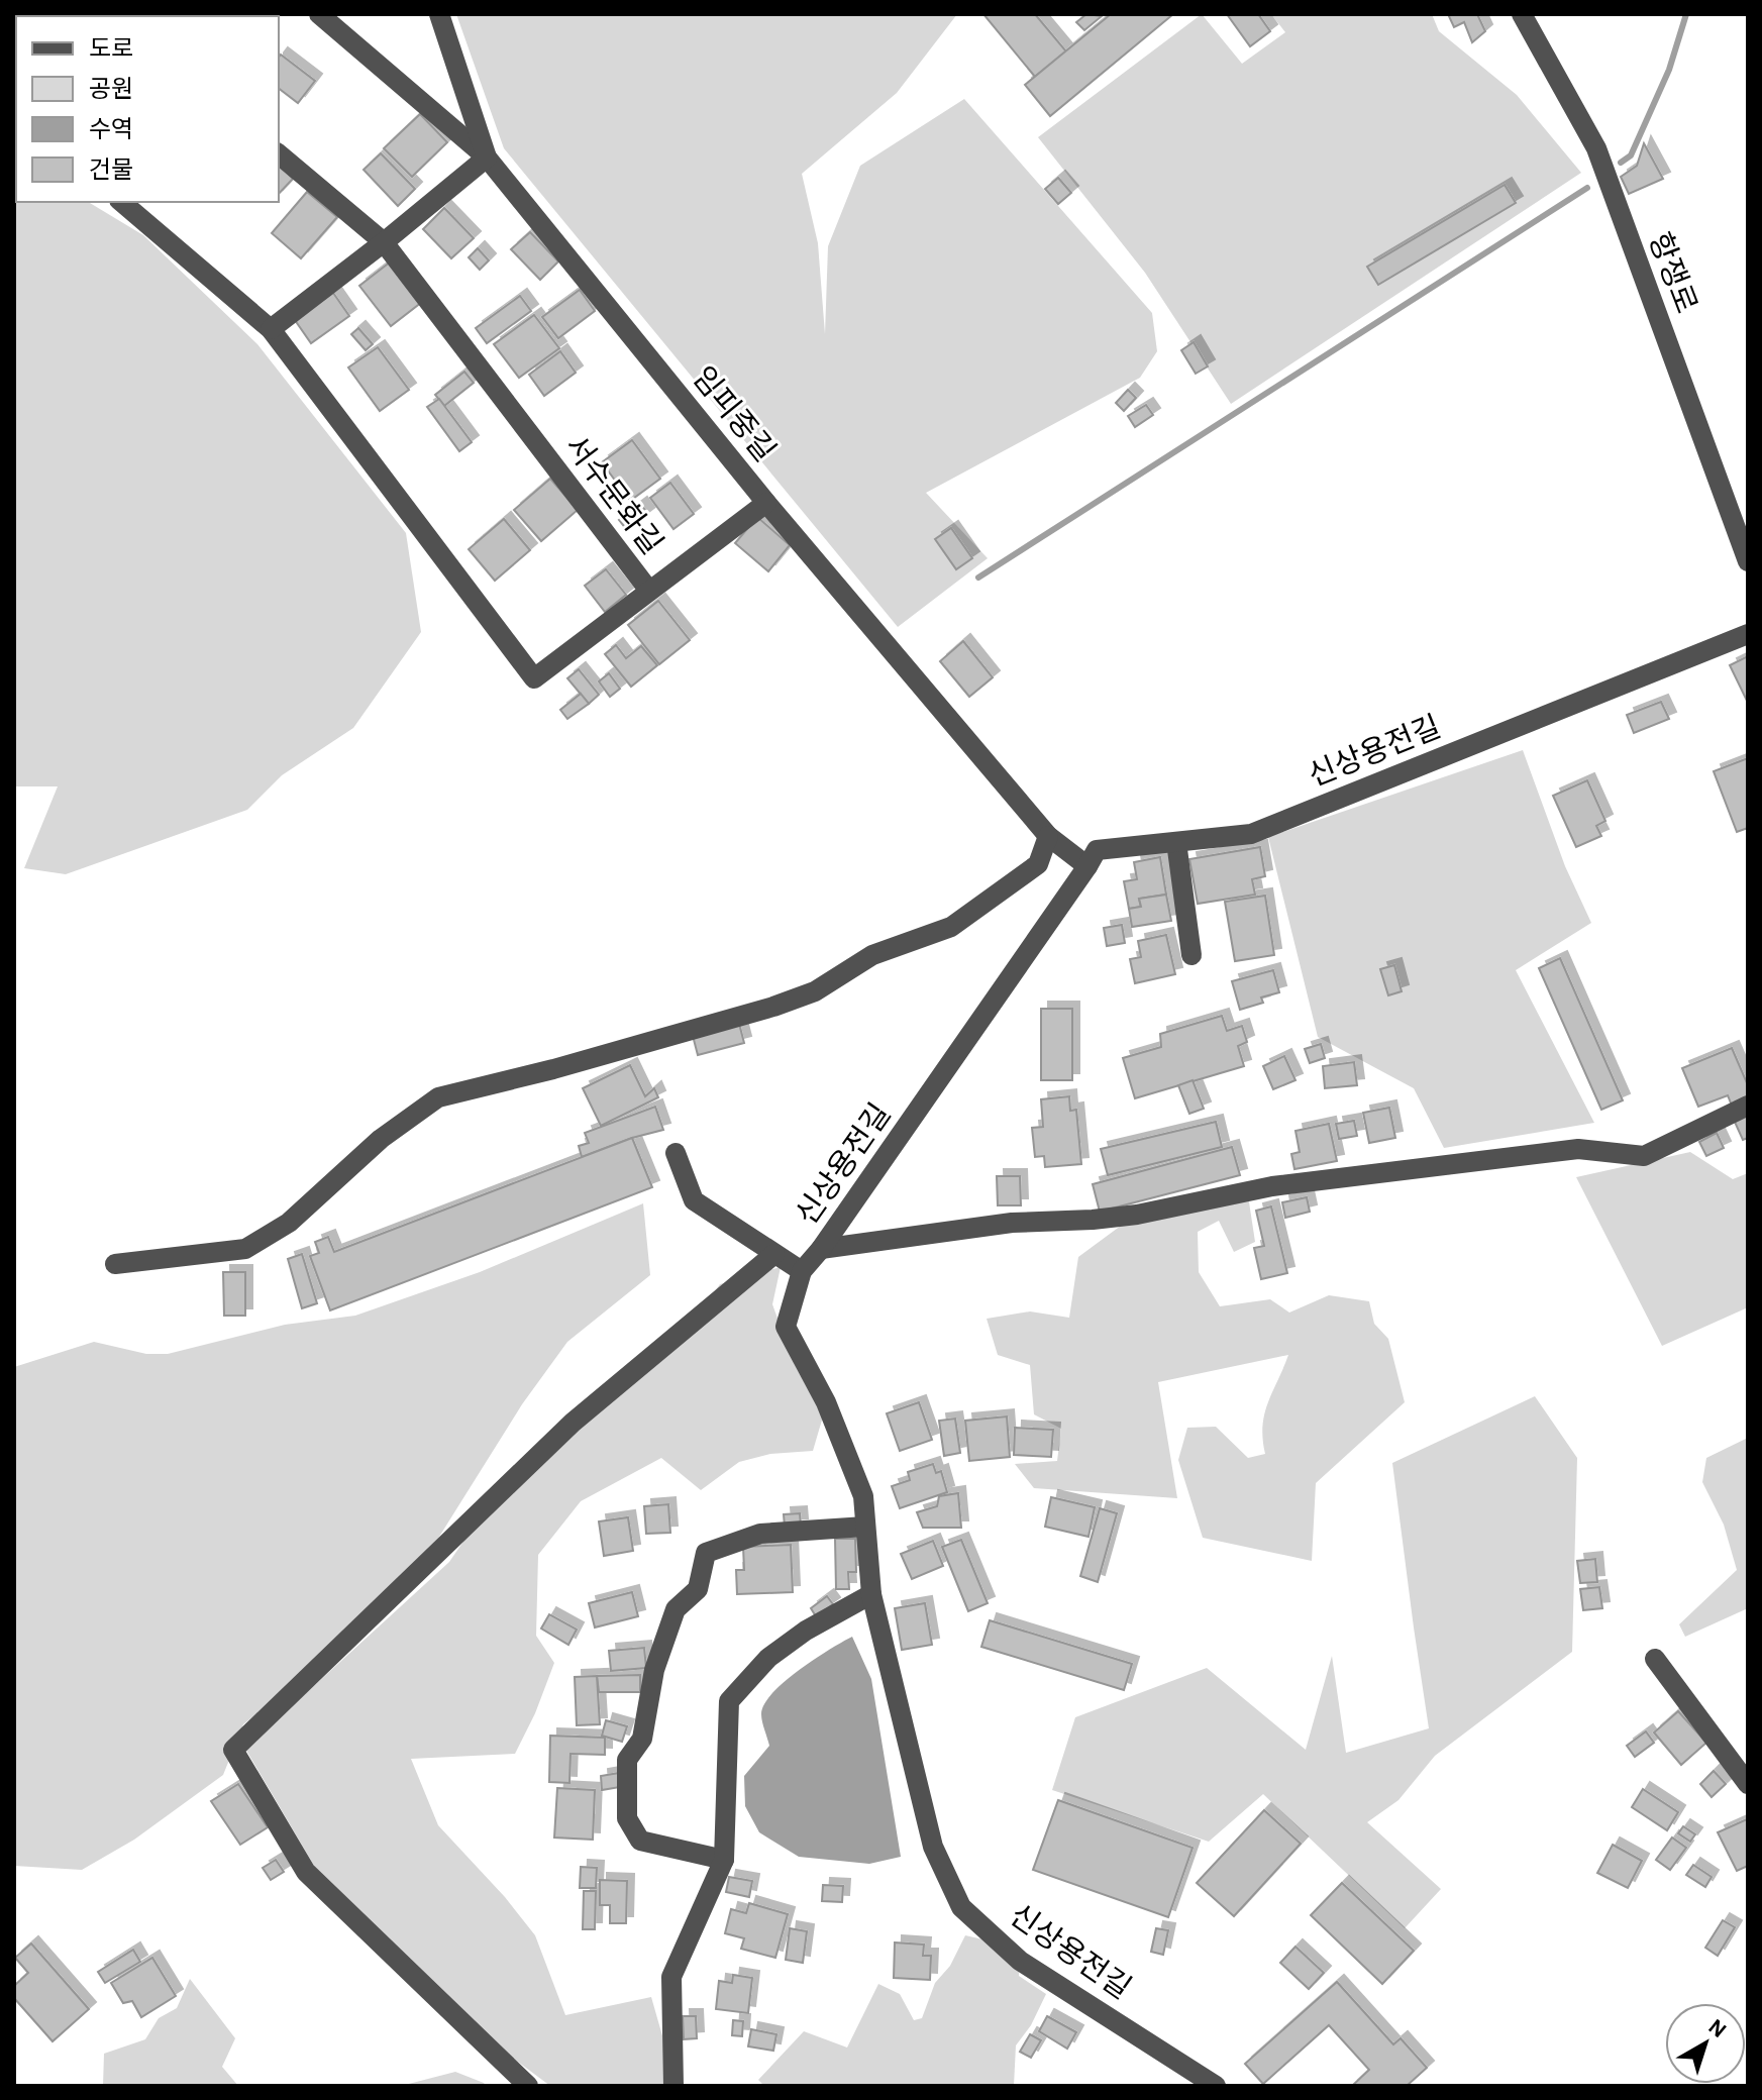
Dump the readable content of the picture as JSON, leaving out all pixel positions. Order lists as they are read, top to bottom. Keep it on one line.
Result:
{"streets":{"street":["항쟁로","임피중길","서수문화길","신상용전길"]},"crossings":[["임피중길","신상용전길"]],"legend":["도로","공원","수역","건물"],"north":"top right"}
